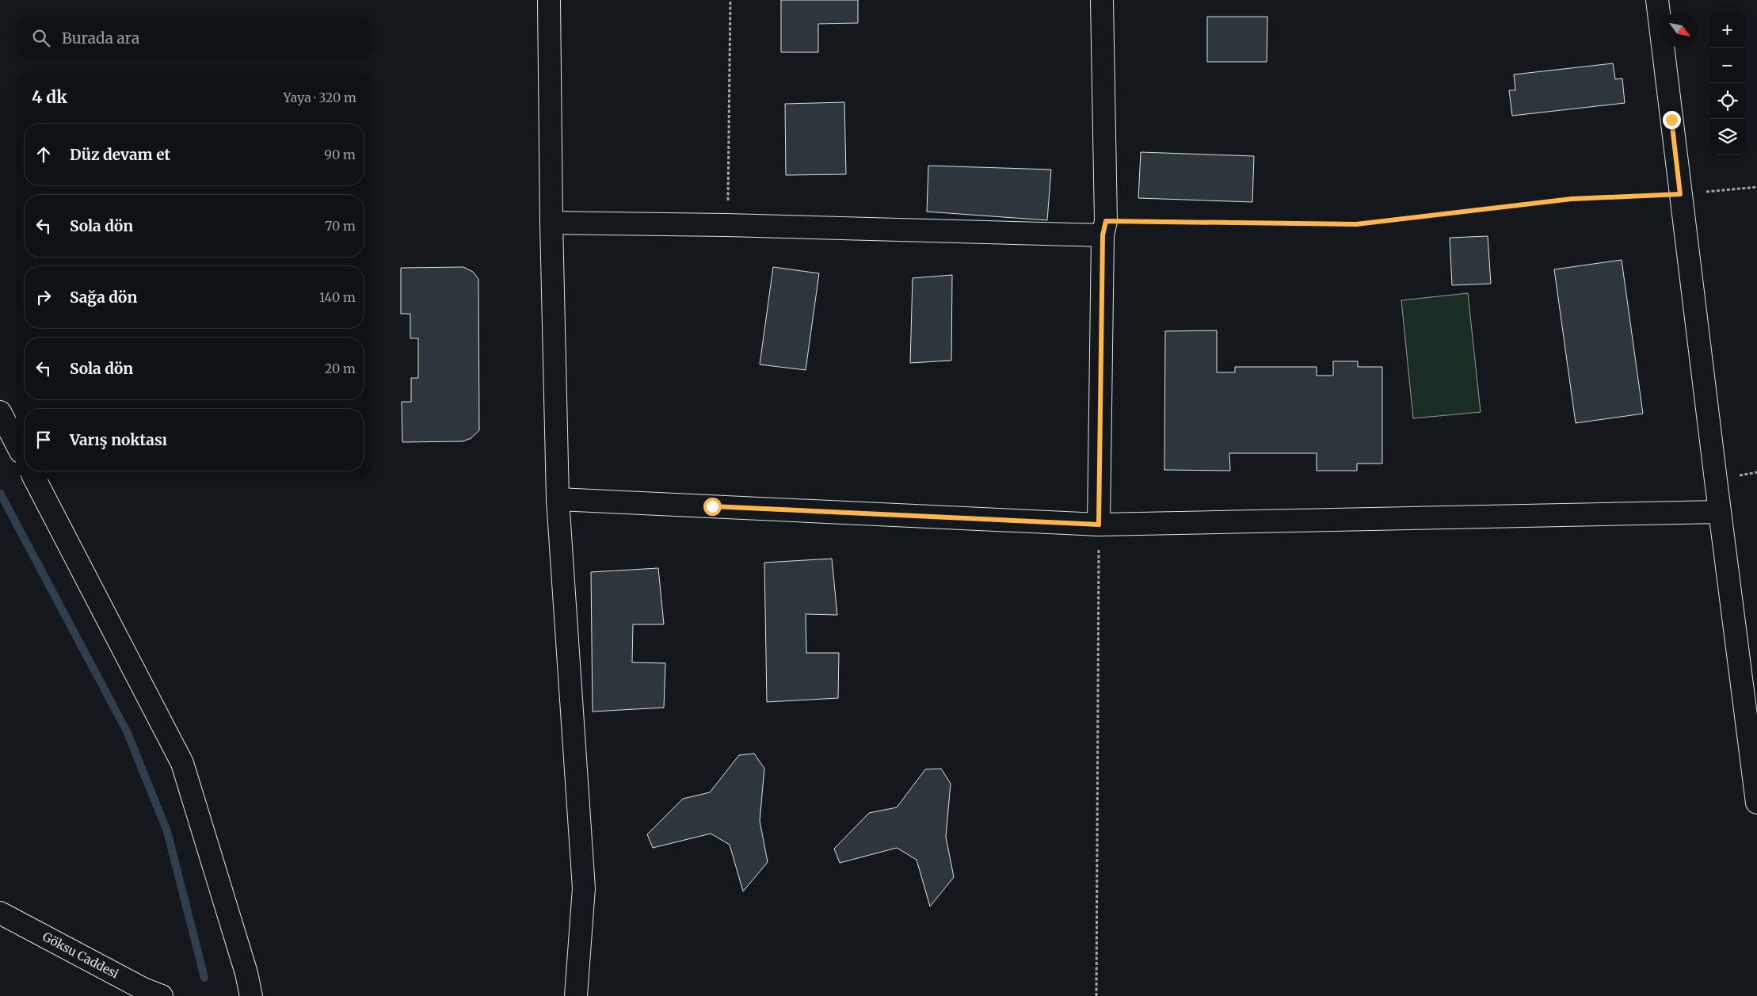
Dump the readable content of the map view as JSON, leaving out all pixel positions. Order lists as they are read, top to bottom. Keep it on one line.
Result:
{"streets":{"street":["Göksu Caddesi"]},"north":"bottom right","page":{"map_buttons":["+","−"],"search":"Burada ara","heading":["4 dk","Yaya · 320 m"],"list":[["Düz devam et","90 m"],["Sola dön","70 m"],["Sağa dön","140 m"],["Sola dön","20 m"],"Varış noktası"]}}
